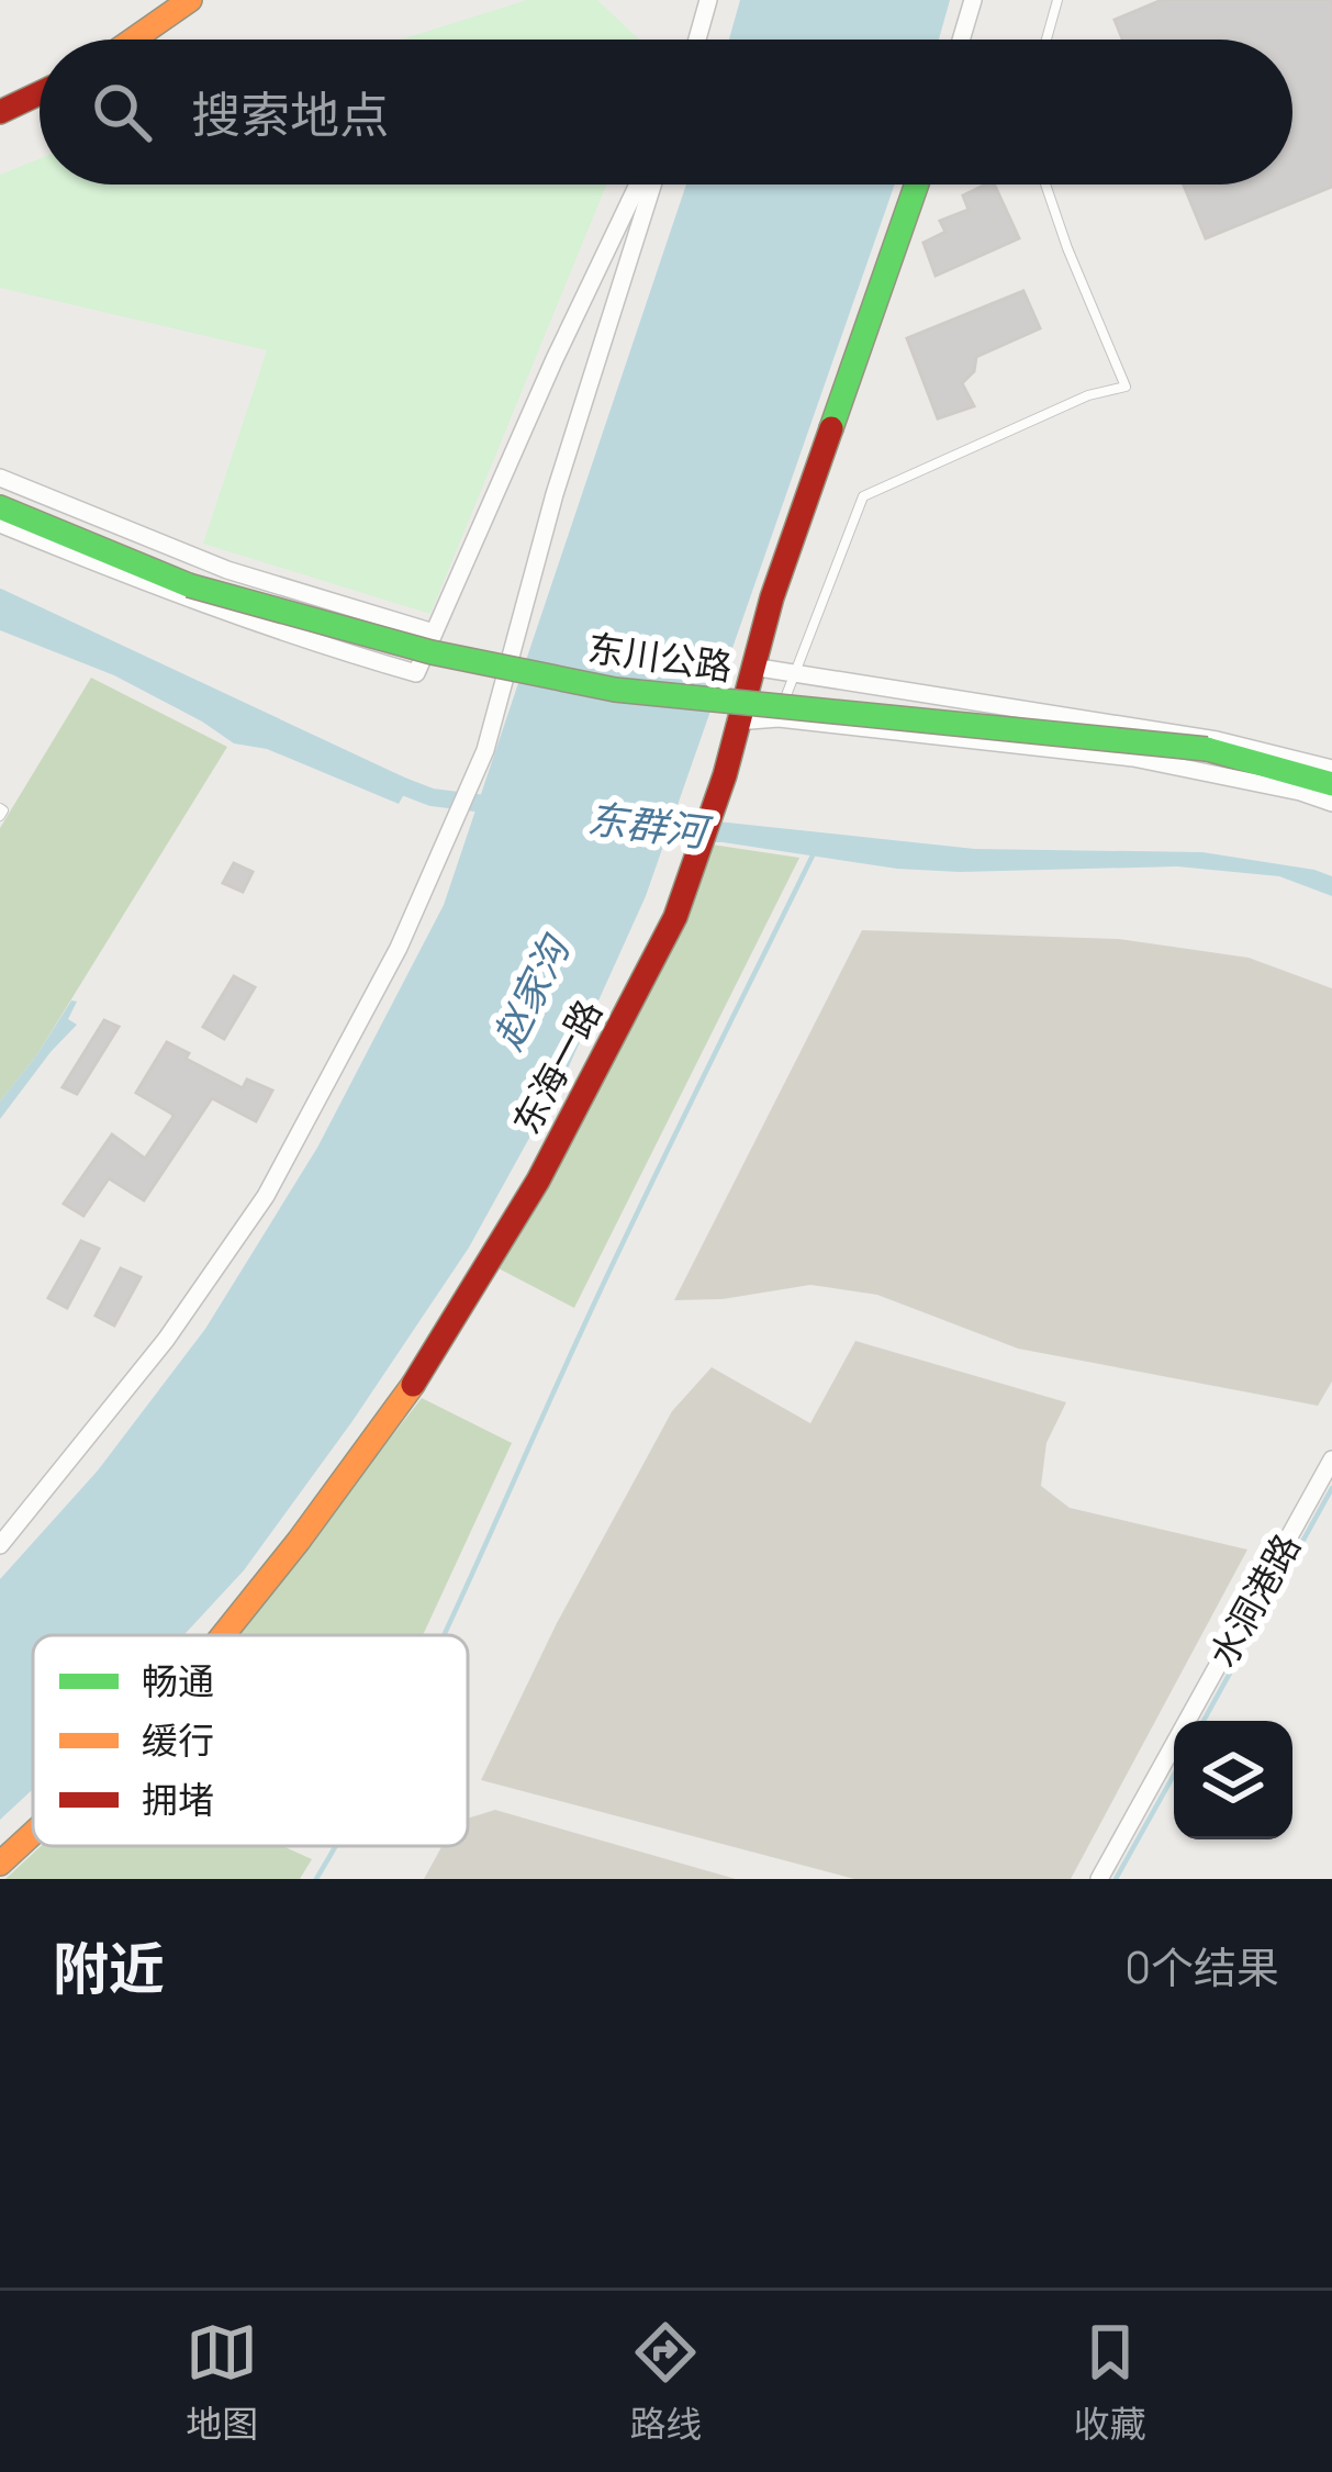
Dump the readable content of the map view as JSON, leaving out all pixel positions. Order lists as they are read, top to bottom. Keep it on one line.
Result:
{"streets":{"main road":["东川公路","东海一路"],"street":["水洞港路"]},"water":["东群河","赵家沟"],"legend":["畅通","缓行","拥堵"],"page":{"search":"搜索地点","heading":["附近","0个结果"],"nav":["地图","路线","收藏"]}}
